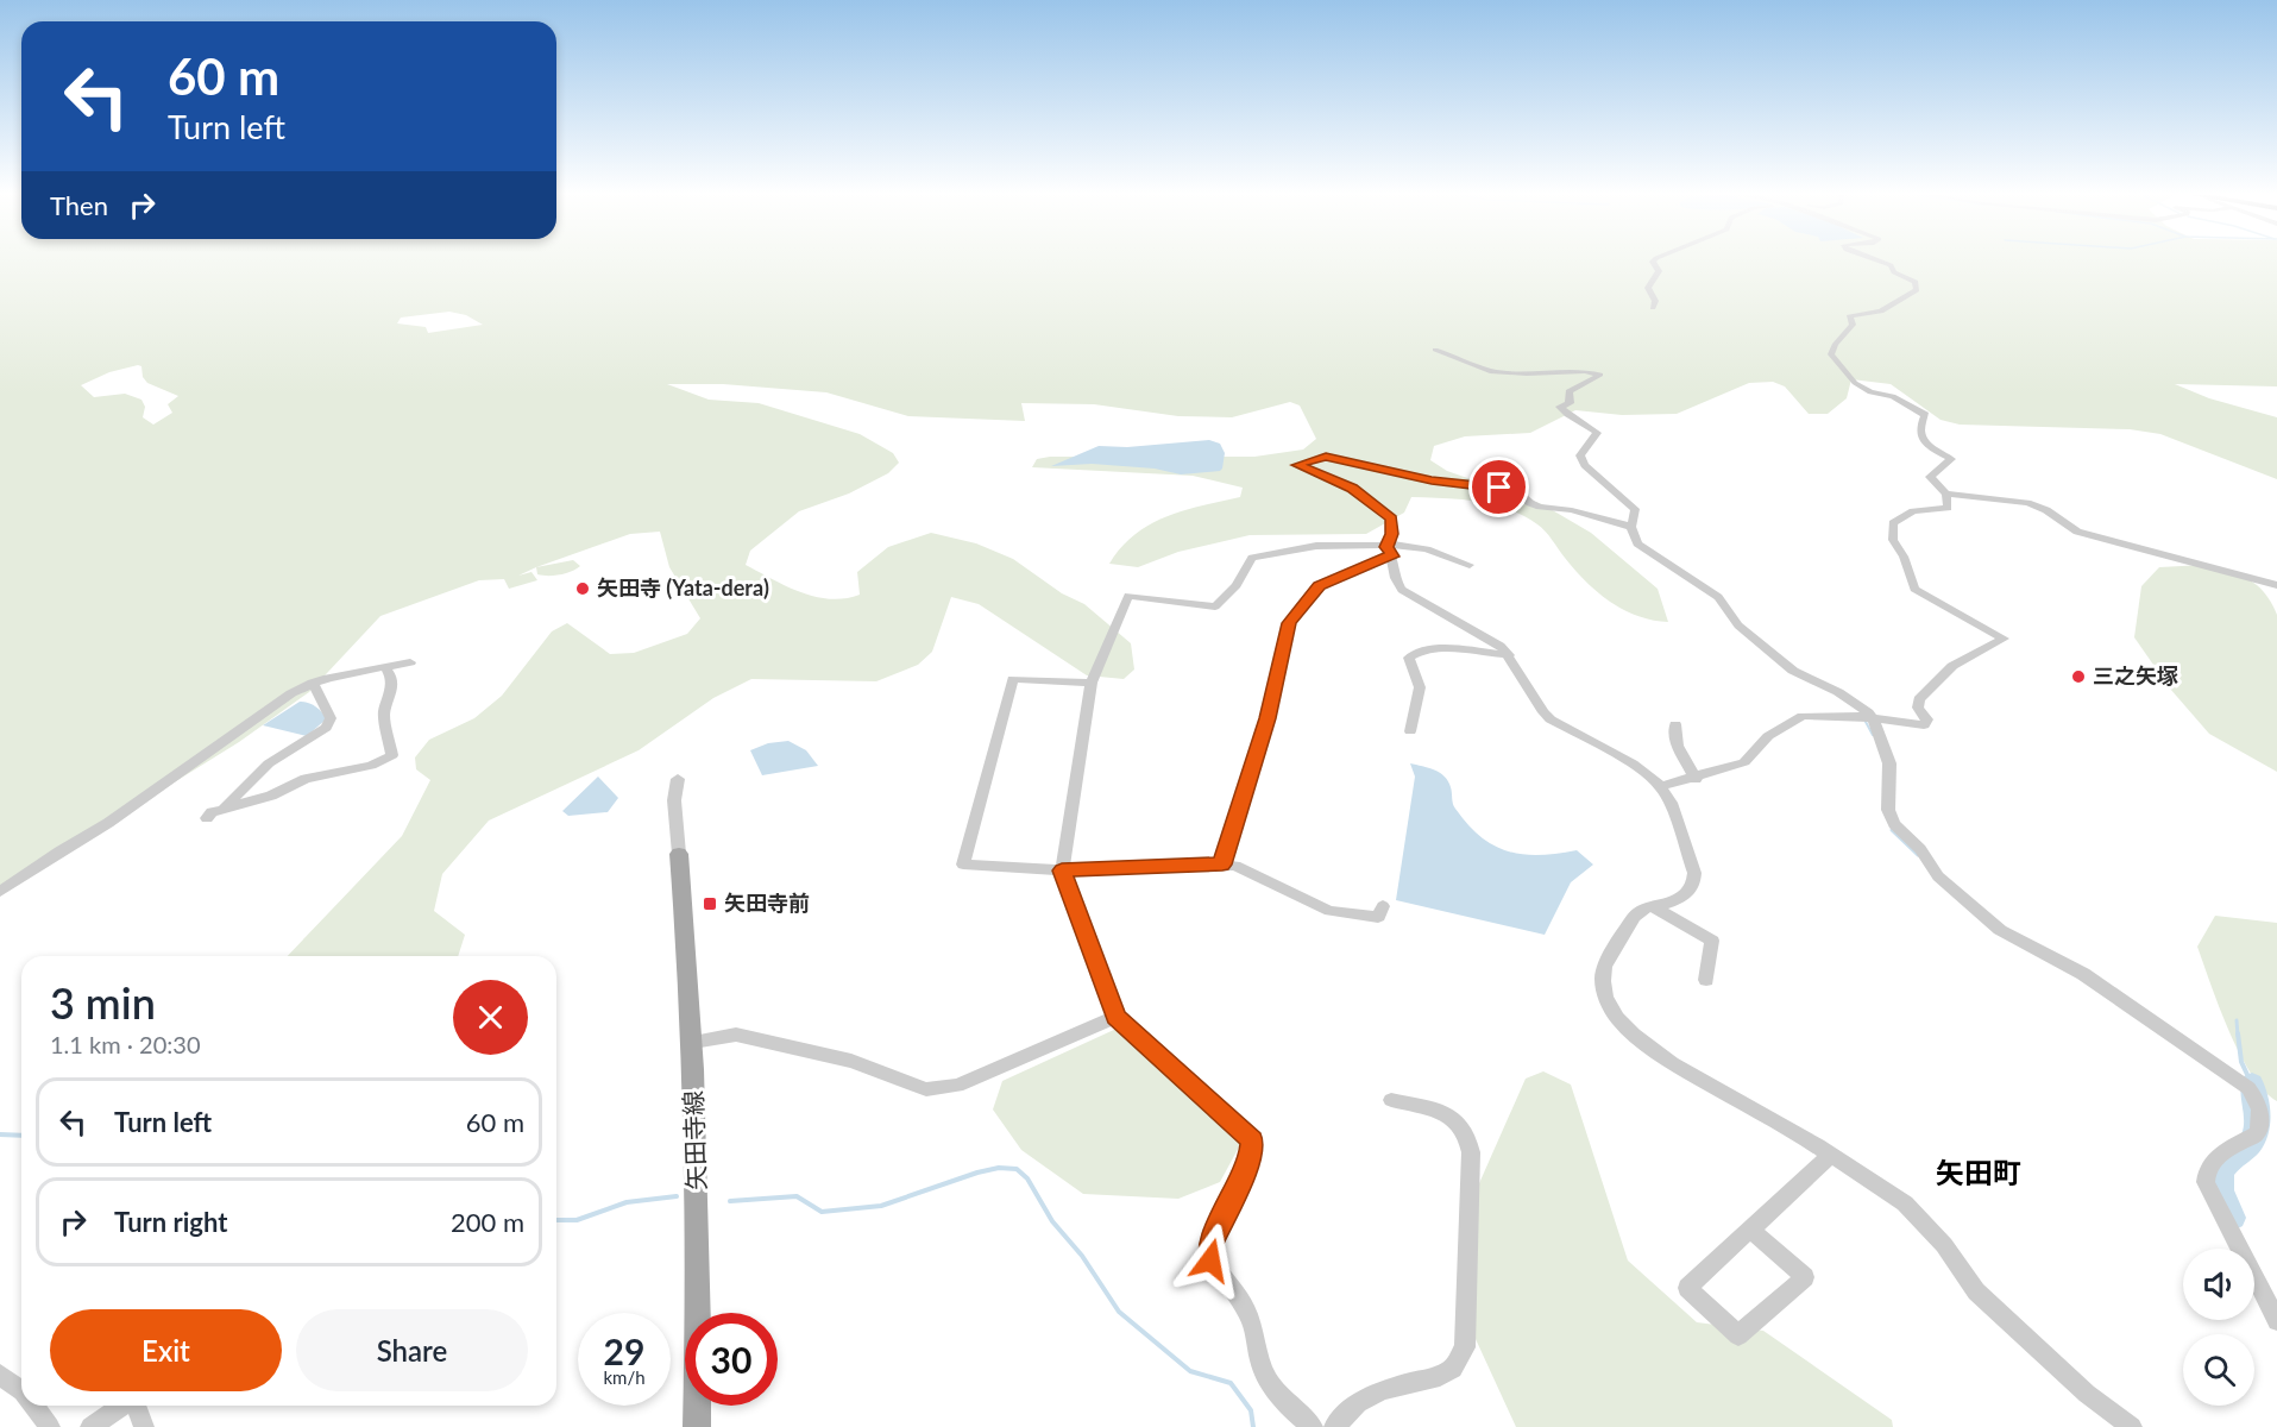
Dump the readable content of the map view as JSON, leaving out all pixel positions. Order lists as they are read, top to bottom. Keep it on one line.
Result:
{"streets":{"main road":["矢田寺線"]},"districts":["矢田町"],"places":{"other":["矢田寺 (Yata-dera)","三之矢塚"],"transit":["矢田寺前"]},"page":{"turn":["60 m","Turn left"],"then":"Then","heading":["3 min","1.1 km · 20:30"],"list":[{"name":"Turn left","value":"60 m"},{"name":"Turn right","value":"200 m"}],"buttons":["Exit","Share"],"speed":"29 km/h","limit":"30"}}
